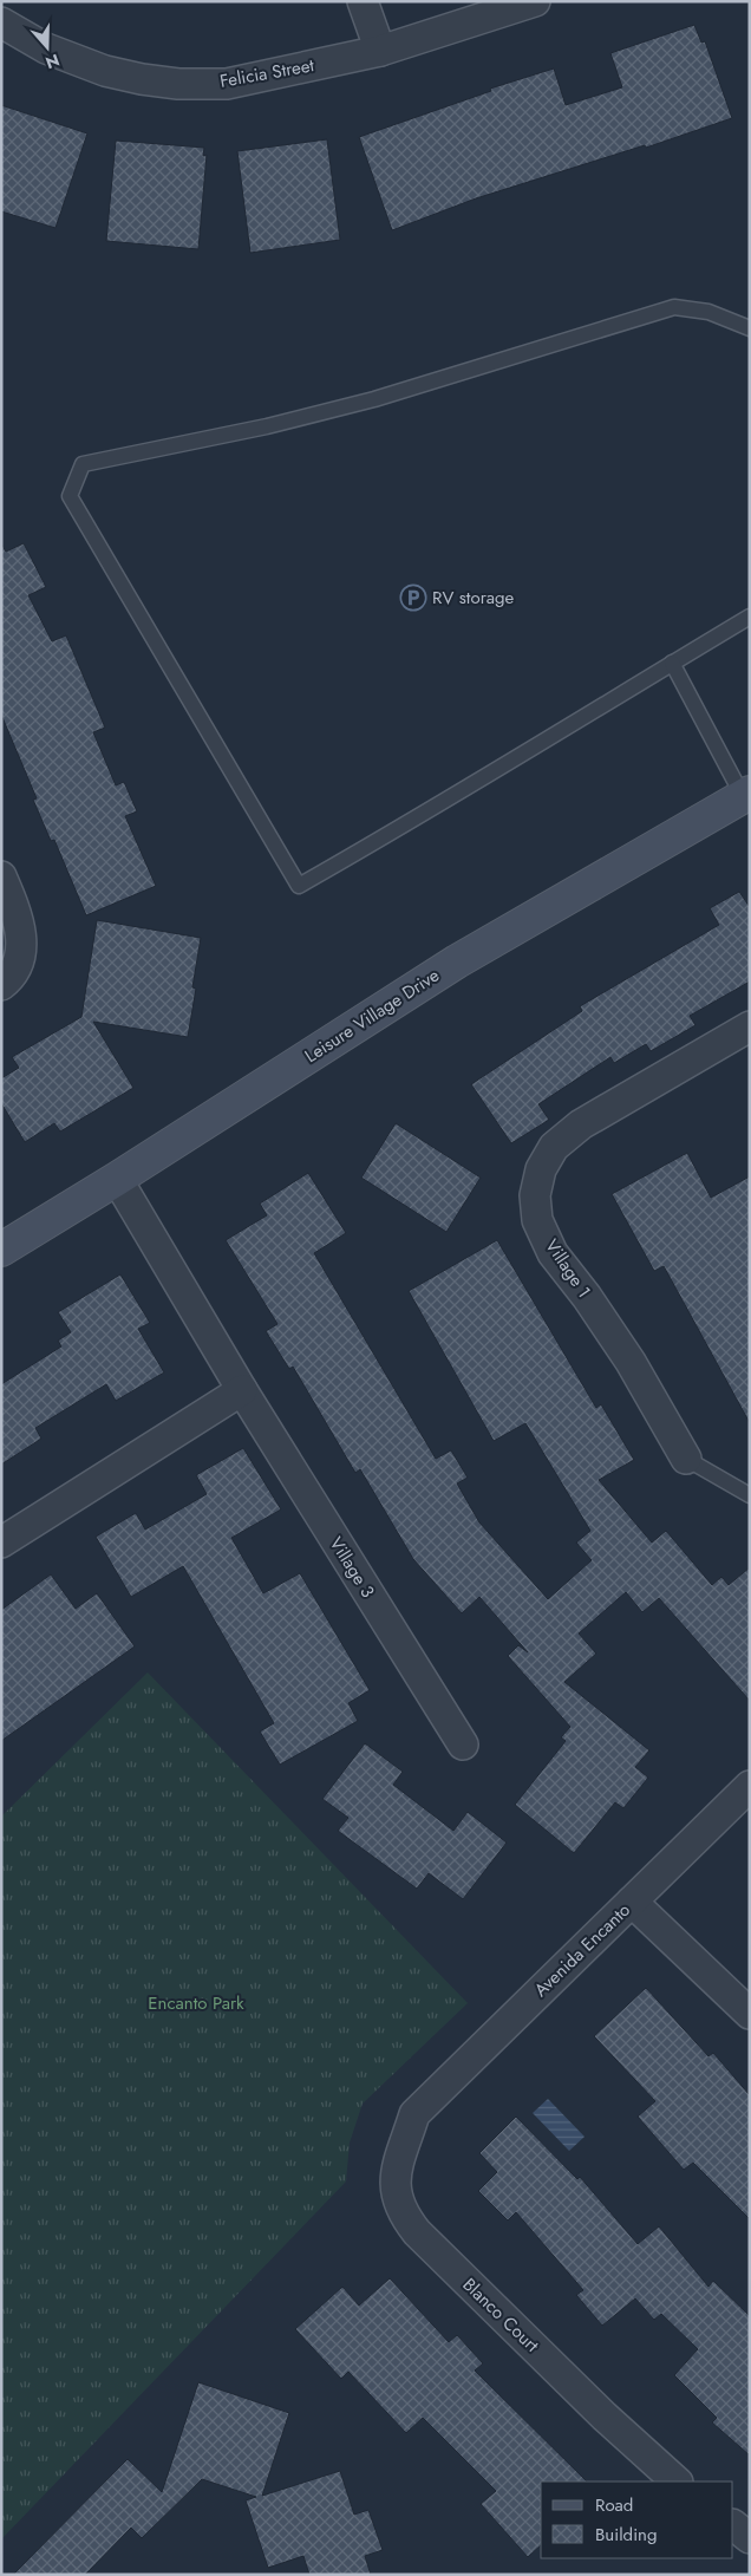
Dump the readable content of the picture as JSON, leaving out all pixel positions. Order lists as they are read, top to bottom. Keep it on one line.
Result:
{"streets":{"street":["Felicia Street","Leisure Village Drive","Village 1","Village 3","Avenida Encanto","Blanco Court"]},"crossings":[["Leisure Village Drive","Village 3"],["Avenida Encanto","Blanco Court"]],"parks":["Encanto Park"],"places":{"parking":["RV storage"]},"legend":["Road","Building"],"north":"bottom"}
